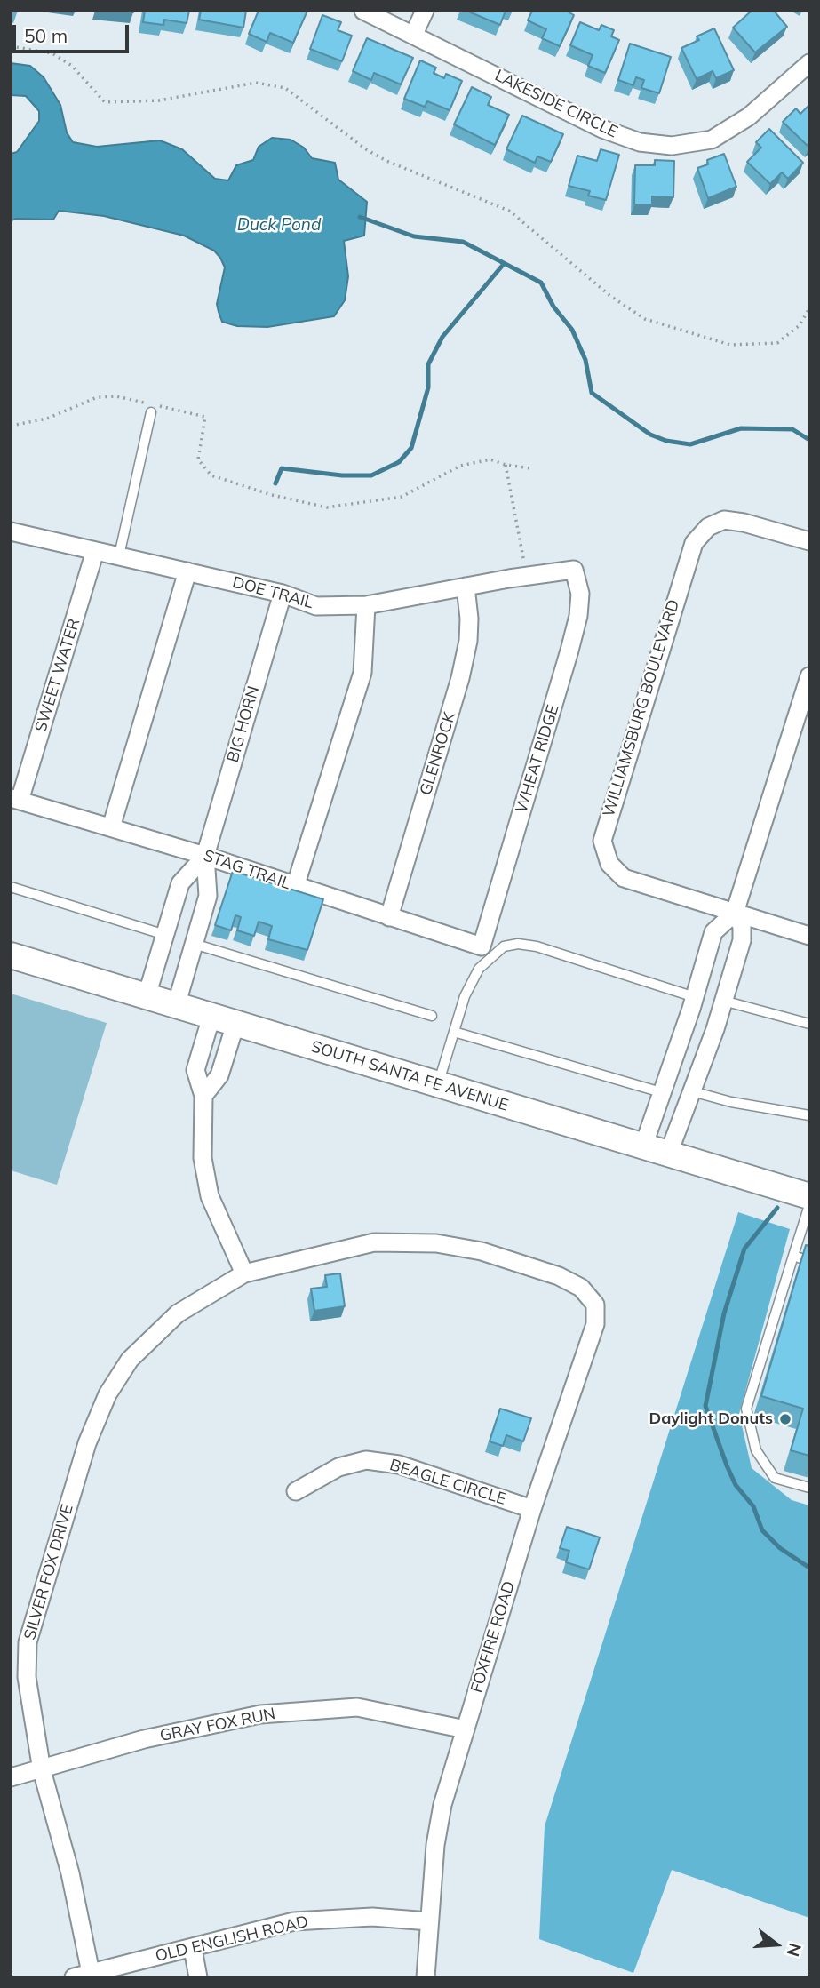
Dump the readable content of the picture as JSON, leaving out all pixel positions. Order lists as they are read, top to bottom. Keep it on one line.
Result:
{"streets":{"main road":["SOUTH SANTA FE AVENUE"],"street":["LAKESIDE CIRCLE","DOE TRAIL","SWEET WATER","WILLIAMSBURG BOULEVARD","BIG HORN","GLENROCK","WHEAT RIDGE","STAG TRAIL","BEAGLE CIRCLE","SILVER FOX DRIVE","FOXFIRE ROAD","GRAY FOX RUN","OLD ENGLISH ROAD"]},"crossings":[["DOE TRAIL","SWEET WATER"],["DOE TRAIL","BIG HORN"],["DOE TRAIL","GLENROCK"],["DOE TRAIL","WHEAT RIDGE"],["SWEET WATER","STAG TRAIL"],["BIG HORN","STAG TRAIL"],["BIG HORN","SOUTH SANTA FE AVENUE"],["GLENROCK","STAG TRAIL"],["WHEAT RIDGE","STAG TRAIL"],["BEAGLE CIRCLE","FOXFIRE ROAD"],["SILVER FOX DRIVE","FOXFIRE ROAD"],["SILVER FOX DRIVE","GRAY FOX RUN"],["SILVER FOX DRIVE","OLD ENGLISH ROAD"],["FOXFIRE ROAD","GRAY FOX RUN"],["FOXFIRE ROAD","OLD ENGLISH ROAD"]],"water":["Duck Pond"],"places":["Daylight Donuts"],"scale_bar":"50 m","north":"right"}
